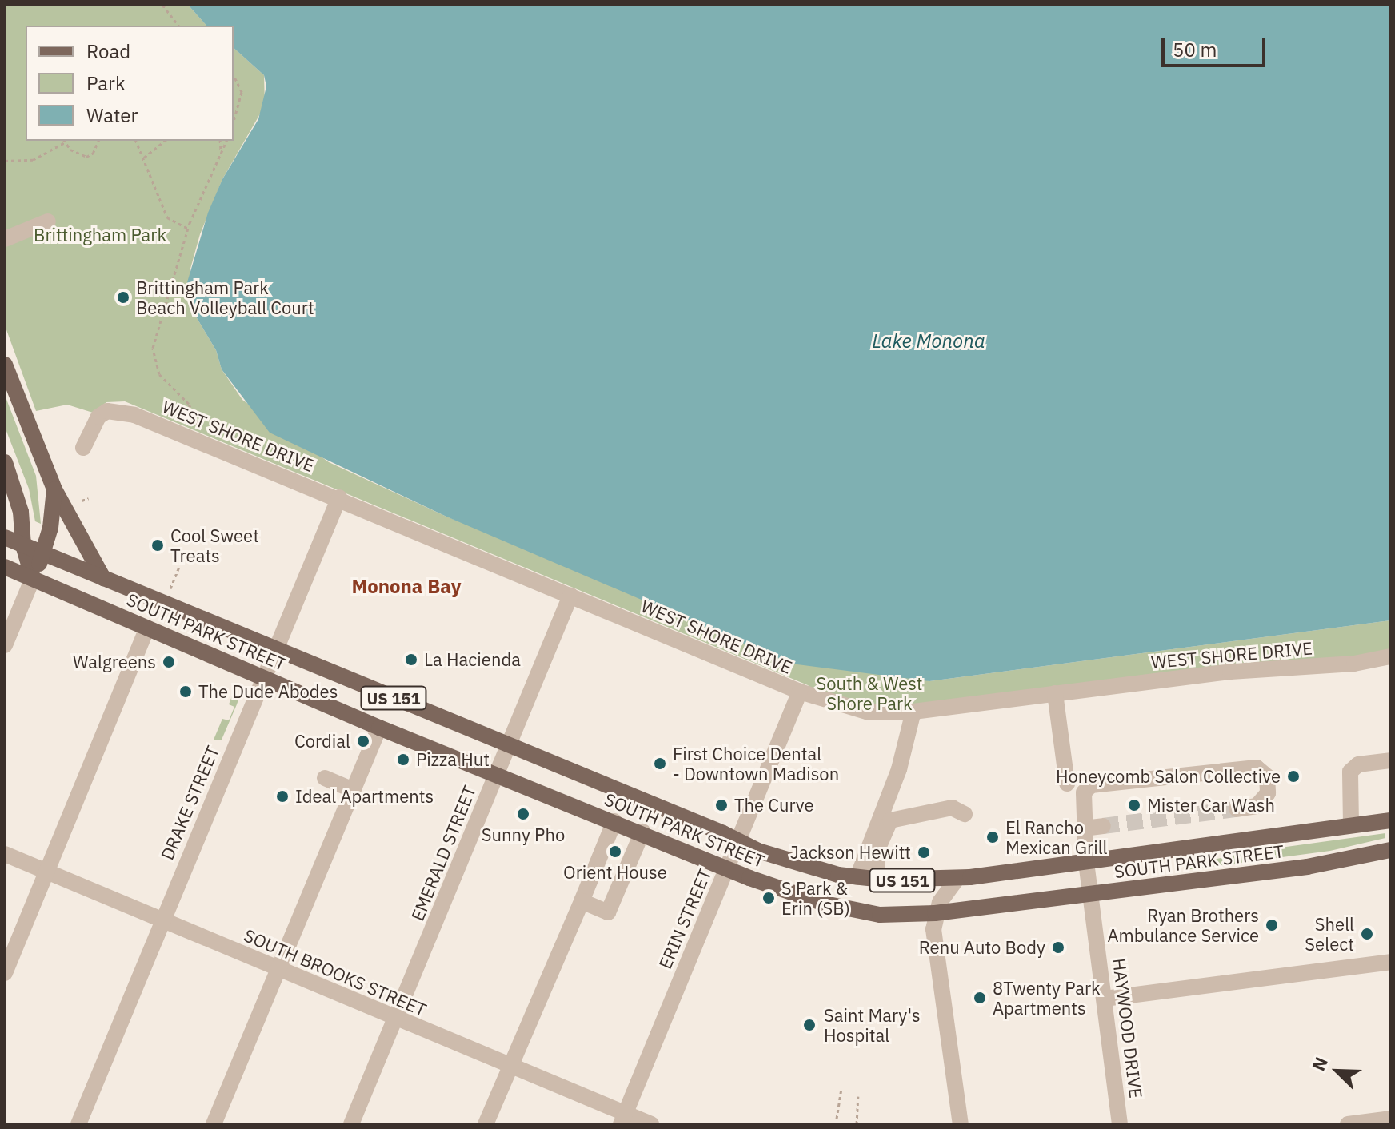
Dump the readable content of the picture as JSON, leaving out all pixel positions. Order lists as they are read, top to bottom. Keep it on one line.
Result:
{"streets":{"main road":["SOUTH PARK STREET","US 151"],"street":["WEST SHORE DRIVE","DRAKE STREET","EMERALD STREET","ERIN STREET","SOUTH BROOKS STREET","HAYWOOD DRIVE"]},"crossings":[["WEST SHORE DRIVE","DRAKE STREET"],["WEST SHORE DRIVE","EMERALD STREET"],["WEST SHORE DRIVE","ERIN STREET"],["SOUTH PARK STREET","DRAKE STREET"],["SOUTH PARK STREET","EMERALD STREET"],["SOUTH PARK STREET","ERIN STREET"],["SOUTH PARK STREET","HAYWOOD DRIVE"],["DRAKE STREET","SOUTH BROOKS STREET"],["EMERALD STREET","SOUTH BROOKS STREET"],["ERIN STREET","SOUTH BROOKS STREET"]],"districts":["Monona Bay"],"water":["Lake Monona"],"parks":["Brittingham Park","South & West Shore Park"],"places":["Brittingham Park Beach Volleyball Court","Cool Sweet Treats","La Hacienda","Walgreens","The Dude Abodes","Cordial","Pizza Hut","First Choice Dental - Downtown Madison","Honeycomb Salon Collective","Ideal Apartments","The Curve","Mister Car Wash","Sunny Pho","El Rancho Mexican Grill","Orient House","Jackson Hewitt","S Park & Erin (SB)","Ryan Brothers Ambulance Service","Shell Select","Renu Auto Body","8Twenty Park Apartments","Saint Mary's Hospital"],"legend":["Road","Park","Water"],"scale_bar":"50 m","north":"top left"}
